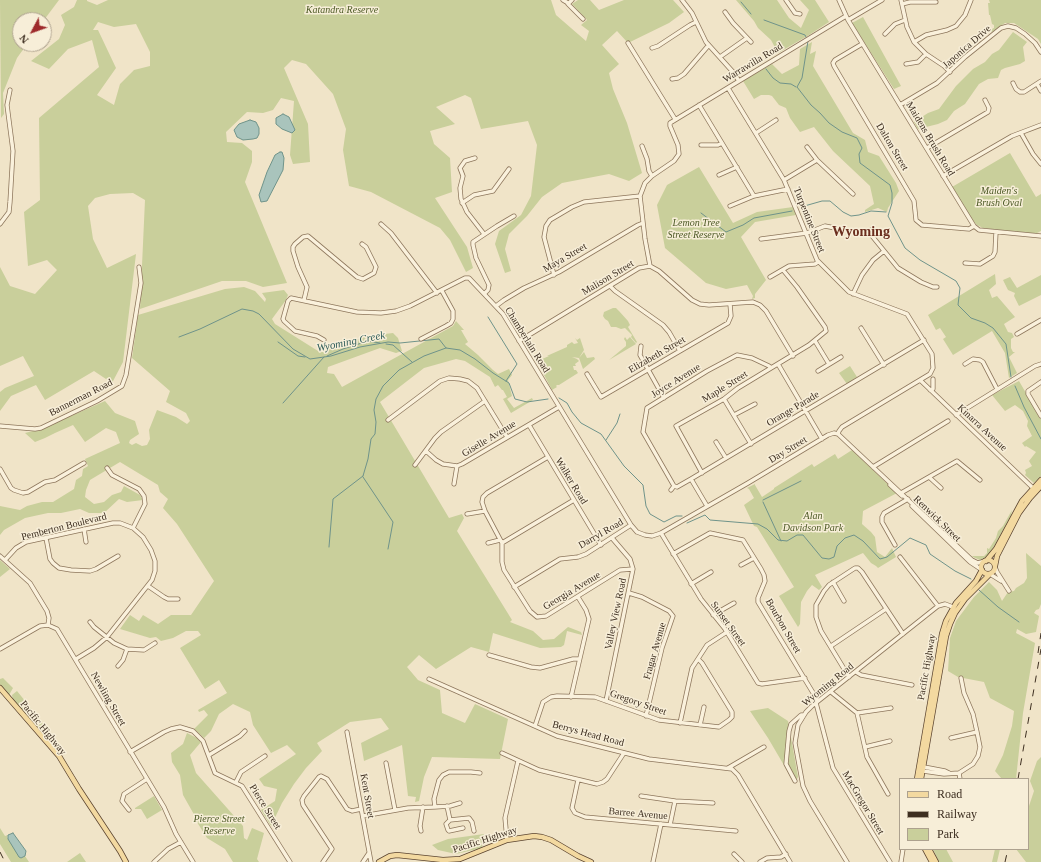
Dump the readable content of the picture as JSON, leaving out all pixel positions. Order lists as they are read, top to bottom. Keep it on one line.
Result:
{"streets":{"main road":["Pacific Highway"],"street":["Japonica Drive","Warrawilla Road","Maidens Brush Road","Dalton Street","Turpentine Street","Maya Street","Malison Street","Chamberlain Road","Elizabeth Street","Joyce Avenue","Maple Street","Bannerman Road","Orange Parade","Kinarra Avenue","Giselle Avenue","Day Street","Walker Road","Renwick Street","Pemberton Boulevard","Darryl Road","Georgia Avenue","Valley View Road","Sunset Street","Bourbon Street","Fragar Avenue","Wyoming Road","Newling Street","Gregory Street","Berrys Head Road","Kent Street","MacGregor Street","Pierce Street","Barree Avenue"]},"crossings":[["Japonica Drive","Maidens Brush Road"],["Warrawilla Road","Maidens Brush Road"],["Warrawilla Road","Turpentine Street"],["Maidens Brush Road","Dalton Street"],["Turpentine Street","Orange Parade"],["Turpentine Street","Kinarra Avenue"],["Turpentine Street","Day Street"],["Maya Street","Chamberlain Road"],["Malison Street","Chamberlain Road"],["Malison Street","Elizabeth Street"],["Malison Street","Maple Street"],["Chamberlain Road","Giselle Avenue"],["Chamberlain Road","Day Street"],["Chamberlain Road","Darryl Road"],["Chamberlain Road","Sunset Street"],["Joyce Avenue","Maple Street"],["Joyce Avenue","Orange Parade"],["Maple Street","Orange Parade"],["Kinarra Avenue","Day Street"],["Giselle Avenue","Walker Road"],["Day Street","Renwick Street"],["Day Street","Sunset Street"],["Walker Road","Darryl Road"],["Renwick Street","Pacific Highway"],["Darryl Road","Georgia Avenue"],["Darryl Road","Valley View Road"],["Georgia Avenue","Valley View Road"],["Valley View Road","Fragar Avenue"],["Valley View Road","Gregory Street"],["Sunset Street","Bourbon Street"],["Bourbon Street","Wyoming Road"],["Bourbon Street","MacGregor Street"],["Fragar Avenue","Gregory Street"],["Wyoming Road","MacGregor Street"],["Newling Street","Pierce Street"],["Gregory Street","Berrys Head Road"]],"districts":["Wyoming"],"water":["Wyoming Creek"],"parks":["Katandra Reserve","Maiden's Brush Oval","Lemon Tree Street Reserve","Alan Davidson Park","Pierce Street Reserve"],"legend":["Road","Railway","Park"],"north":"bottom left"}
